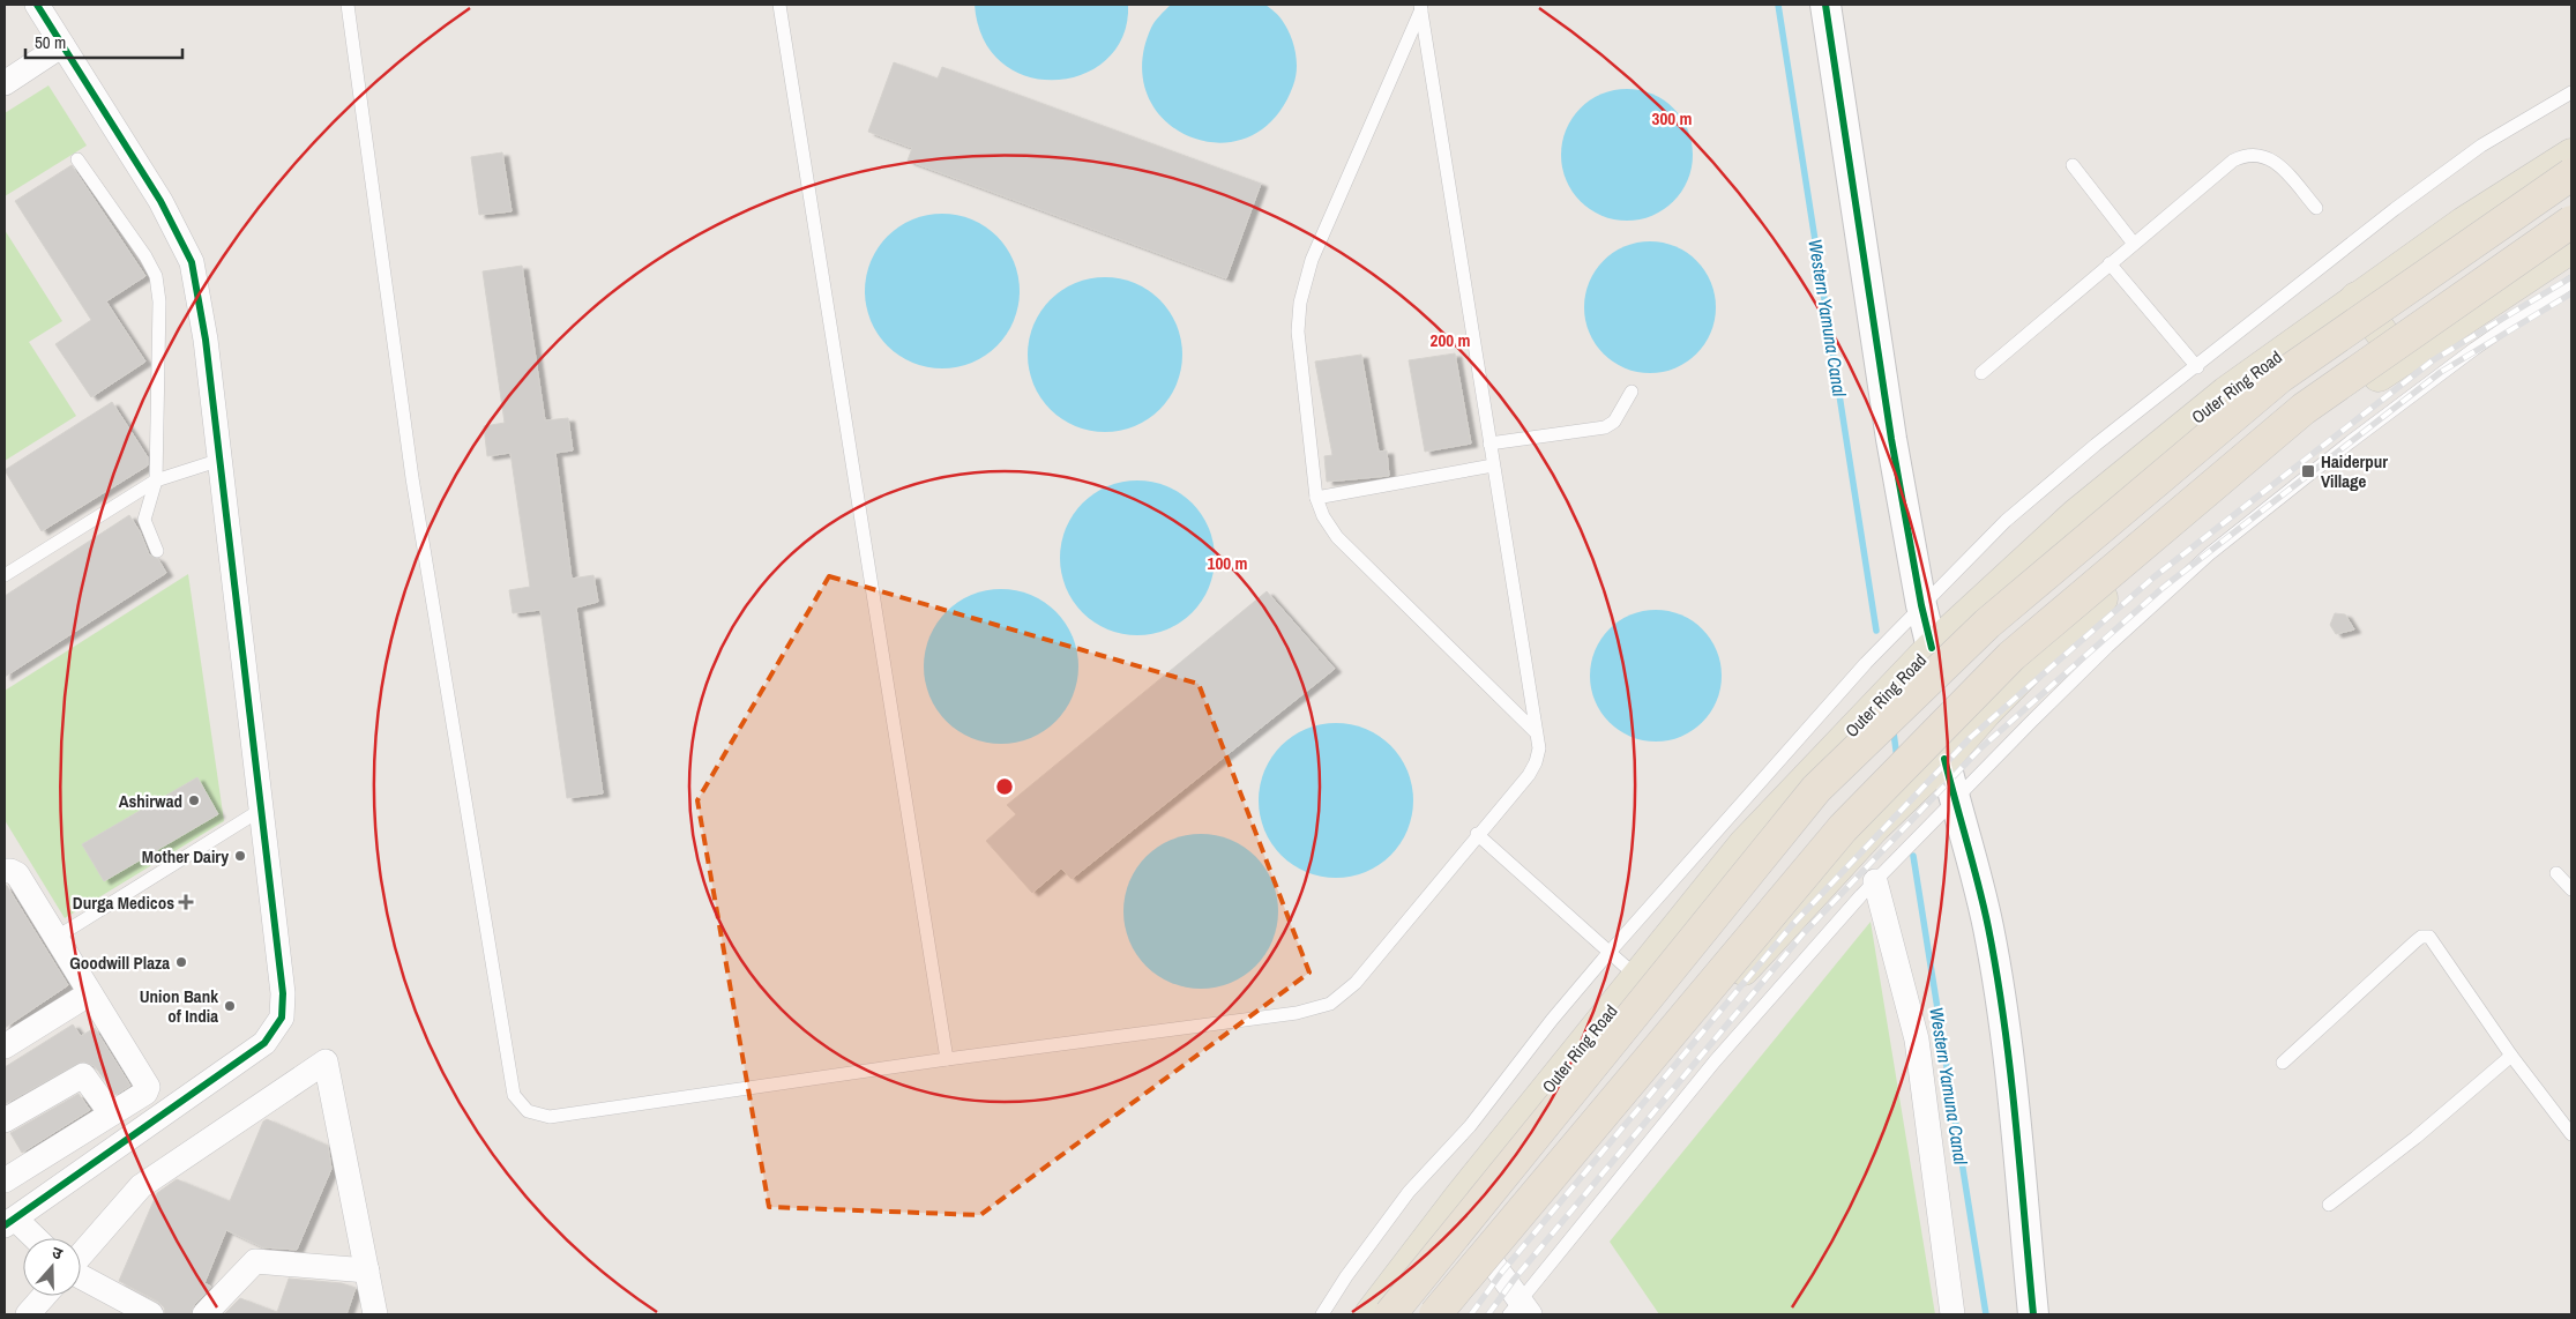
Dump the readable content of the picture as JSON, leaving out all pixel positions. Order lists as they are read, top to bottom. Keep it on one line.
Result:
{"streets":{"highway":["Outer Ring Road"]},"water":["Western Yamuna Canal"],"places":{"transit":["Haiderpur Village"],"other":["Ashirwad","Mother Dairy","Goodwill Plaza","Union Bank of India"],"health":["Durga Medicos"]},"scale_bar":"50 m","north":"top","rings":["300 m","200 m","100 m"]}
